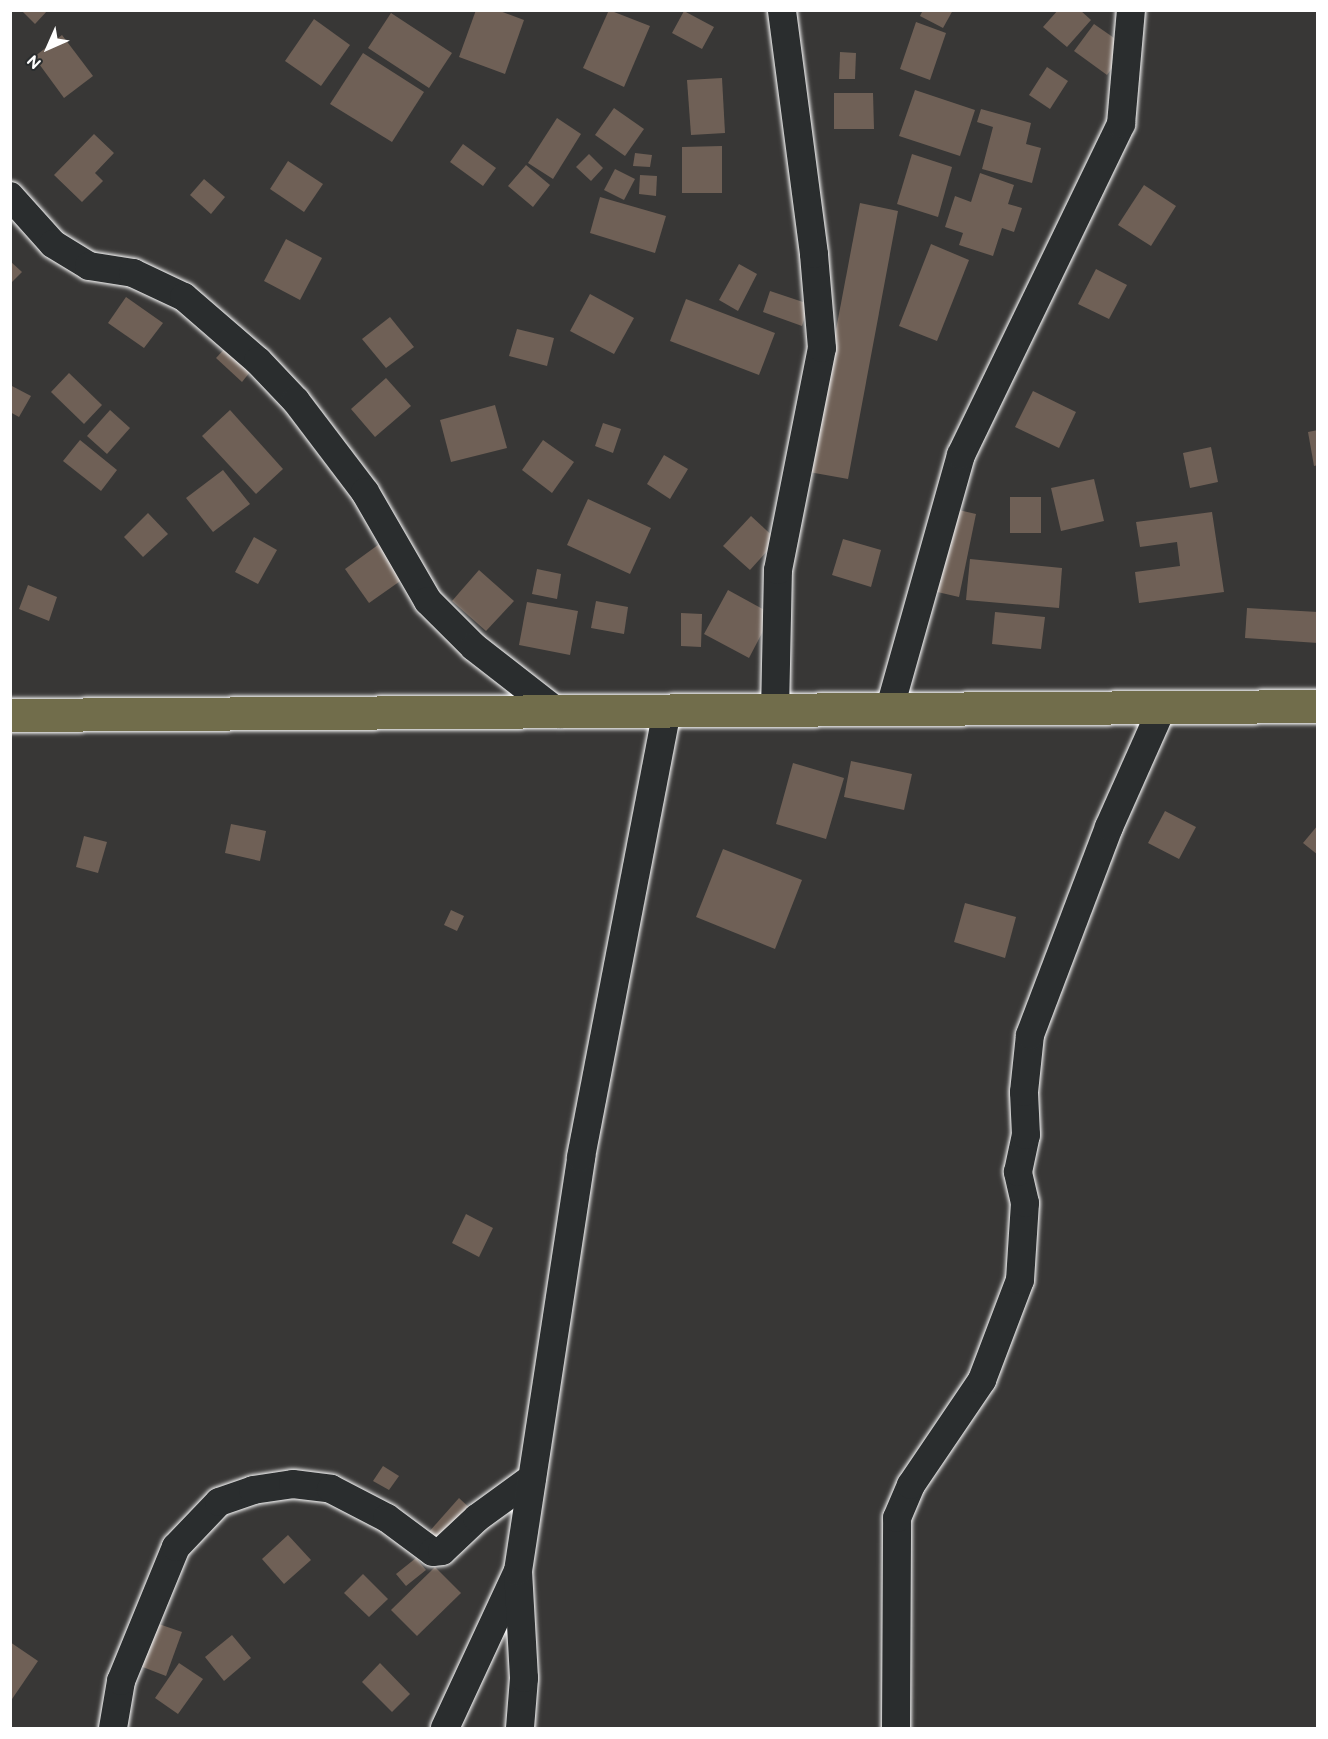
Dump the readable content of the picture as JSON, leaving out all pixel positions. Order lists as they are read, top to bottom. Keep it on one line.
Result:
{"north":"bottom left"}
